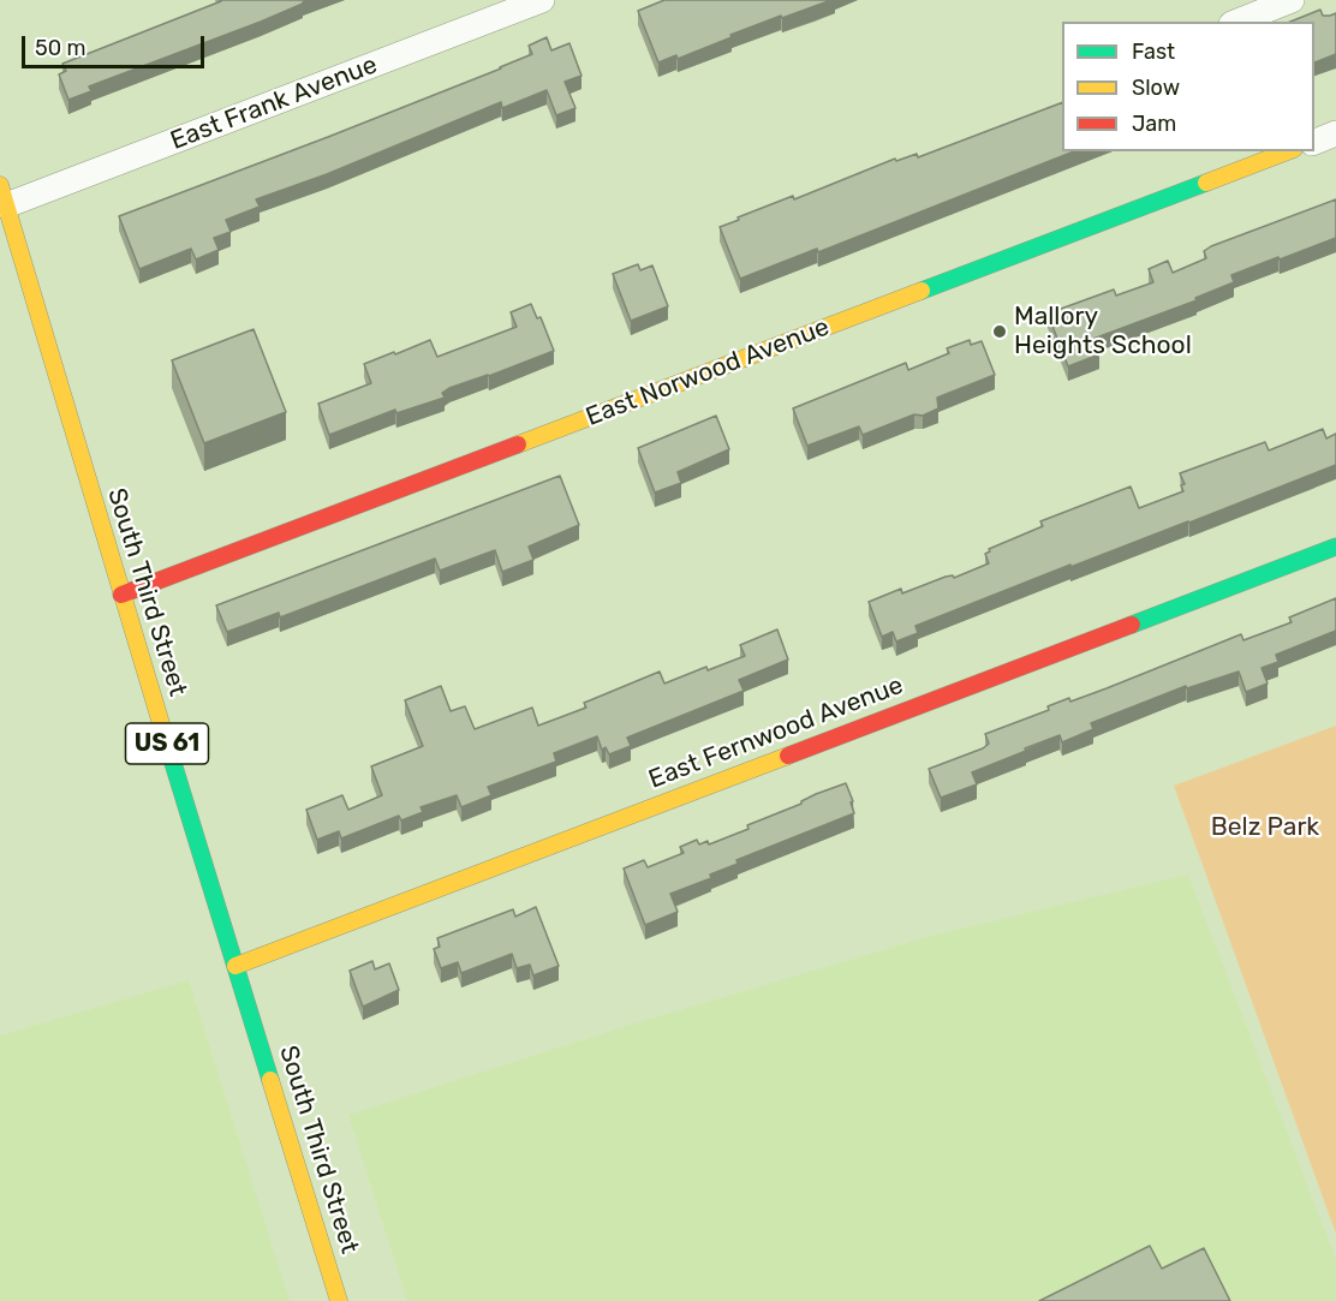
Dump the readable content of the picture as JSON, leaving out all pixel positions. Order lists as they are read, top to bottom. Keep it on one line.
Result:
{"streets":{"street":["East Frank Avenue","East Norwood Avenue","South Third Street","East Fernwood Avenue","US 61"]},"crossings":[["East Frank Avenue","South Third Street"],["East Norwood Avenue","South Third Street"],["South Third Street","East Fernwood Avenue"]],"parks":["Belz Park"],"places":["Mallory Heights School"],"legend":["Fast","Slow","Jam"],"scale_bar":"50 m"}
